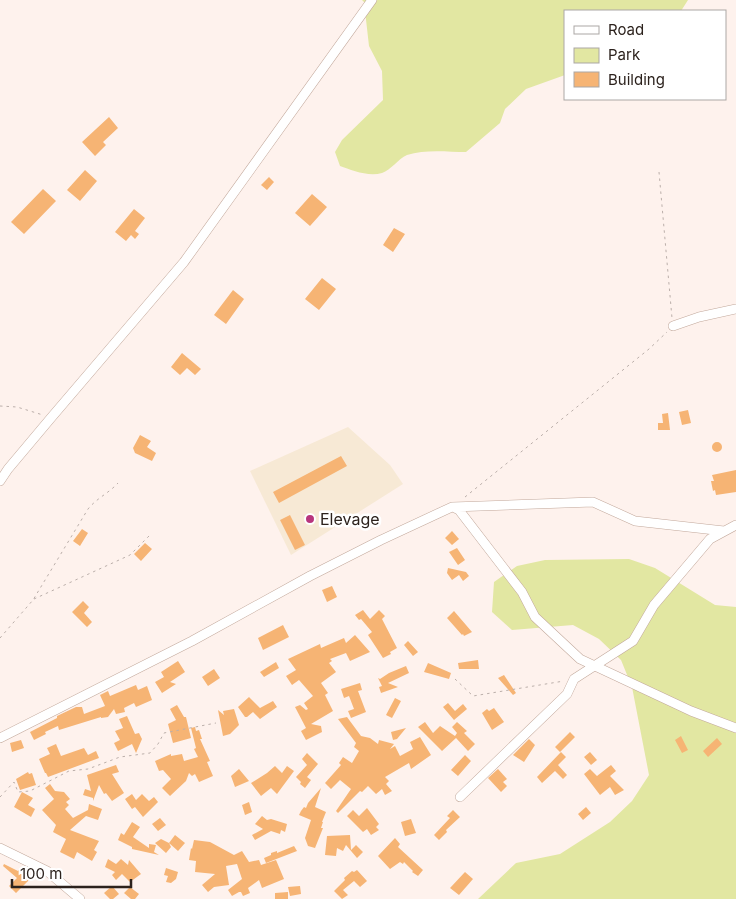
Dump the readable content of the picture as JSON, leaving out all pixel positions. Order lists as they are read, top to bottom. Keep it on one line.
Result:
{"places":["Elevage"],"legend":["Road","Park","Building"],"scale_bar":"100 m"}
